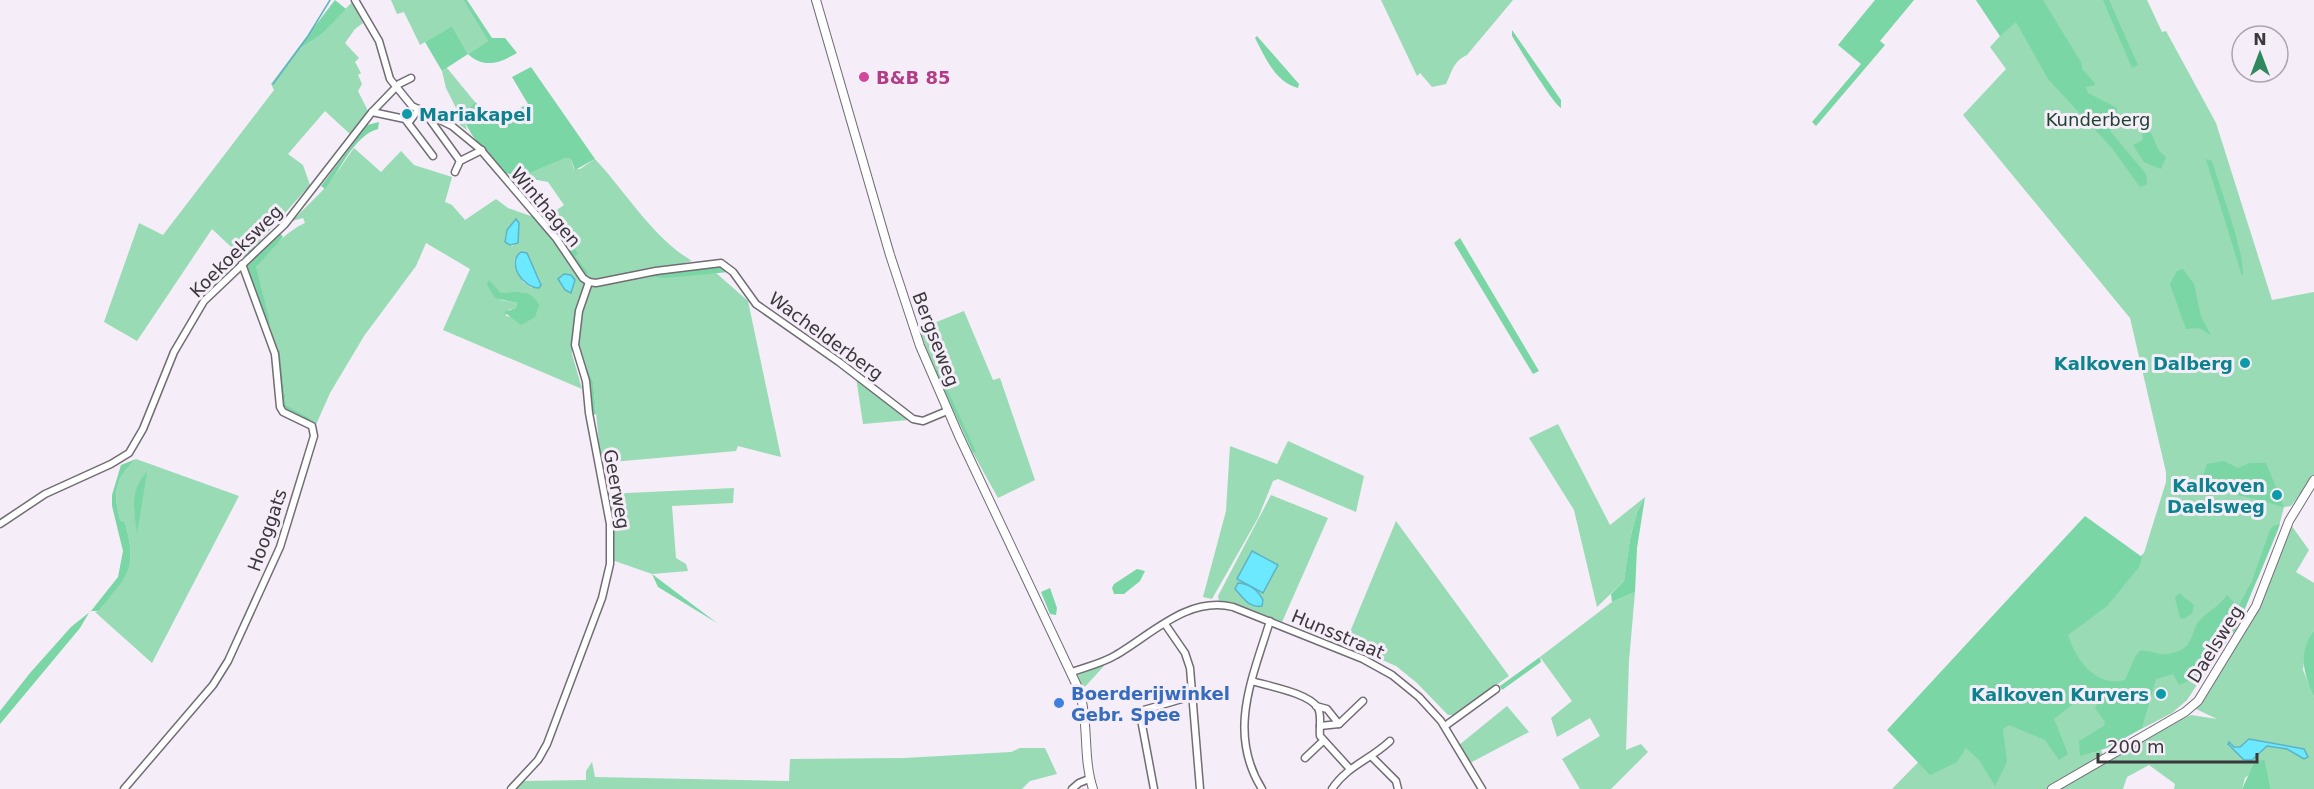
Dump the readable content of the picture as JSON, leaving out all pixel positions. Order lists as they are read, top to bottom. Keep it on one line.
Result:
{"streets":{"street":["Winthagen","Koekoeksweg","Wachelderberg","Bergseweg","Geerweg","Hooggats","Hunsstraat","Daelsweg"]},"crossings":[["Winthagen","Wachelderberg"],["Winthagen","Geerweg"],["Koekoeksweg","Hooggats"],["Wachelderberg","Bergseweg"],["Wachelderberg","Geerweg"],["Bergseweg","Hunsstraat"]],"parks":["Kunderberg"],"places":["B&B 85","Mariakapel","Kalkoven Dalberg","Kalkoven Daelsweg","Kalkoven Kurvers","Boerderijwinkel Gebr. Spee"],"scale_bar":"200 m","north":"top"}
